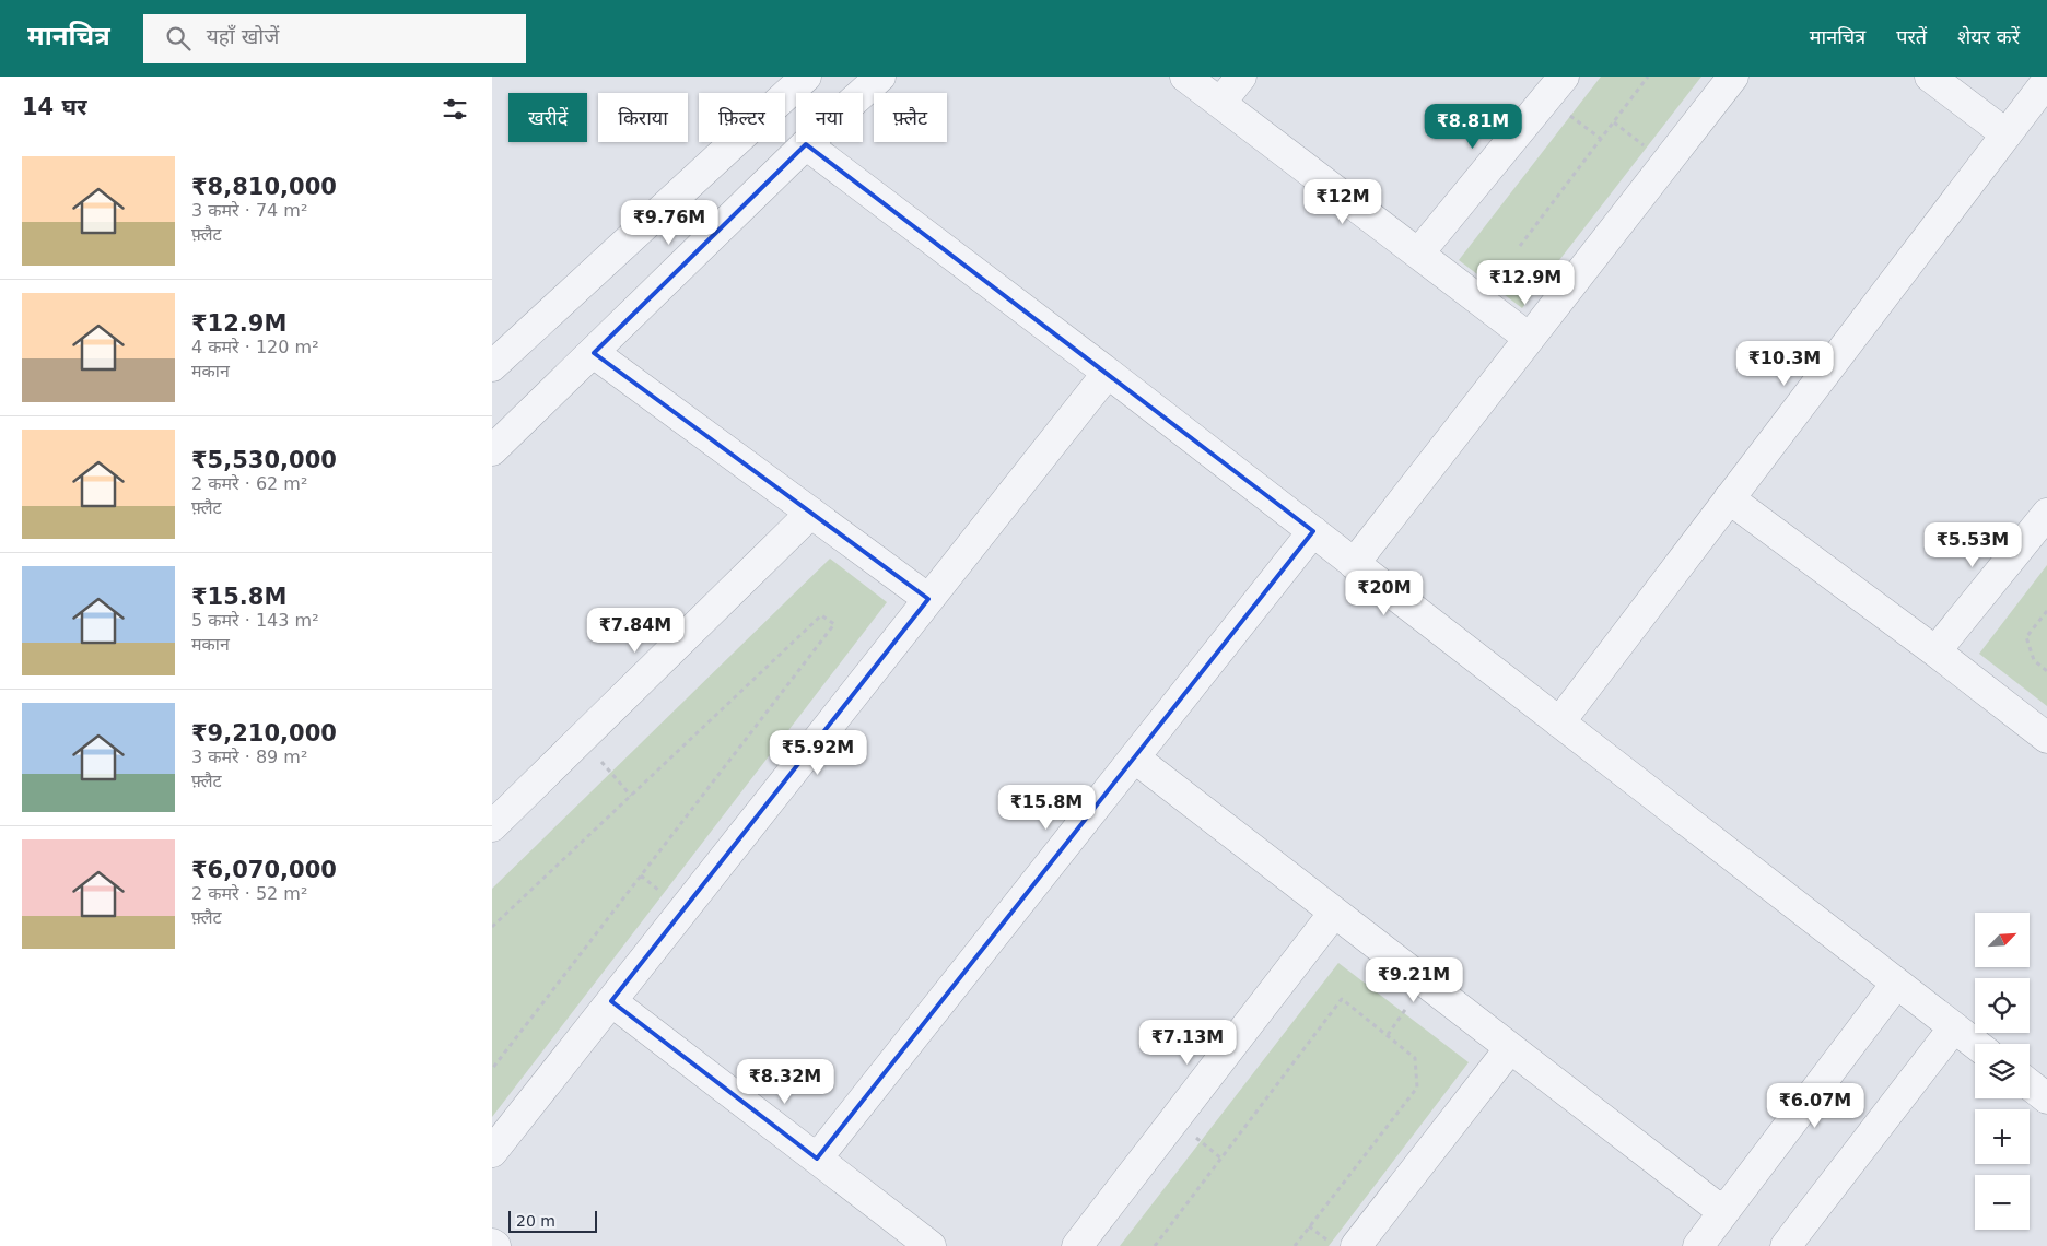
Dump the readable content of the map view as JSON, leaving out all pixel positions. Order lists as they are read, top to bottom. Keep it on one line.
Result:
{"scale_bar":"20 m","north":"top right","page":{"header":"मानचित्र","search":"यहाँ खोजें","nav":["मानचित्र","परतें","शेयर करें"],"heading":"14 घर","chip":["खरीदें","किराया","फ़िल्टर","नया","फ़्लैट"],"price":["₹8.81M","₹12M","₹9.76M","₹12.9M","₹10.3M","₹5.53M","₹20M","₹7.84M","₹5.92M","₹15.8M","₹9.21M","₹7.13M","₹8.32M","₹6.07M"],"list":[{"name":"₹8,810,000","note":"3 कमरे · 74 m² · फ़्लैट"},{"name":"₹12.9M","note":"4 कमरे · 120 m² · मकान"},{"name":"₹5,530,000","note":"2 कमरे · 62 m² · फ़्लैट"},{"name":"₹15.8M","note":"5 कमरे · 143 m² · मकान"},{"name":"₹9,210,000","note":"3 कमरे · 89 m² · फ़्लैट"},{"name":"₹6,070,000","note":"2 कमरे · 52 m² · फ़्लैट"}],"map_buttons":["+","−"],"scale":"20 m"}}
